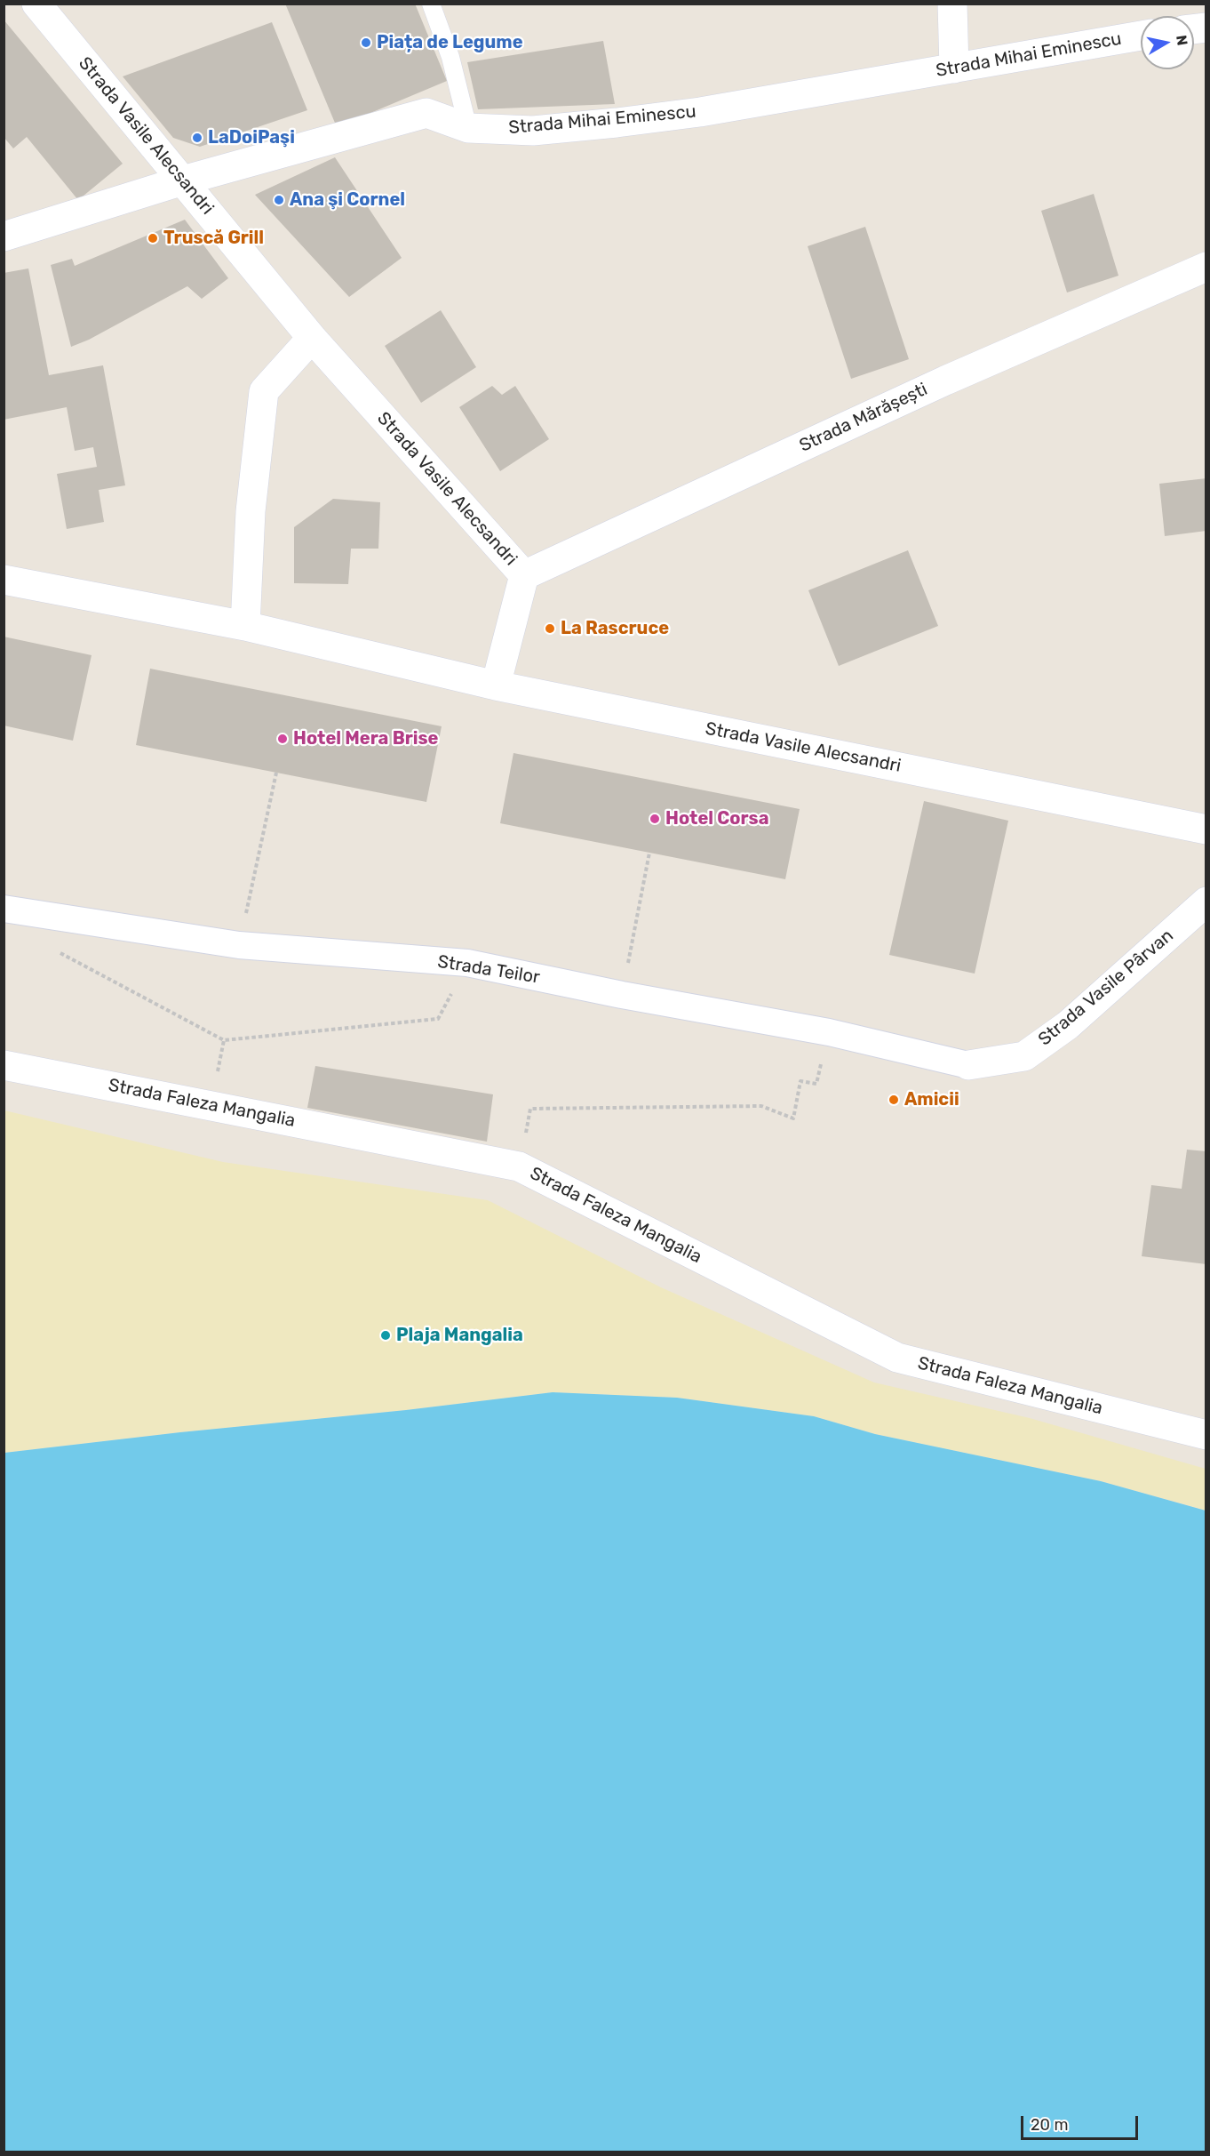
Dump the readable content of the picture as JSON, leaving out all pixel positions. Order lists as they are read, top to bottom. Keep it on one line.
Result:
{"streets":{"street":["Strada Mihai Eminescu","Strada Vasile Alecsandri","Strada Mărășești","Strada Teilor","Strada Vasile Pârvan","Strada Faleza Mangalia"]},"crossings":[["Strada Mihai Eminescu","Strada Vasile Alecsandri"],["Strada Vasile Alecsandri","Strada Mărășești"],["Strada Teilor","Strada Vasile Pârvan"]],"places":["Piața de Legume","LaDoiPaşi","Ana şi Cornel","Truscă Grill","La Rascruce","Hotel Mera Brise","Hotel Corsa","Amicii","Plaja Mangalia"],"scale_bar":"20 m","north":"right"}
